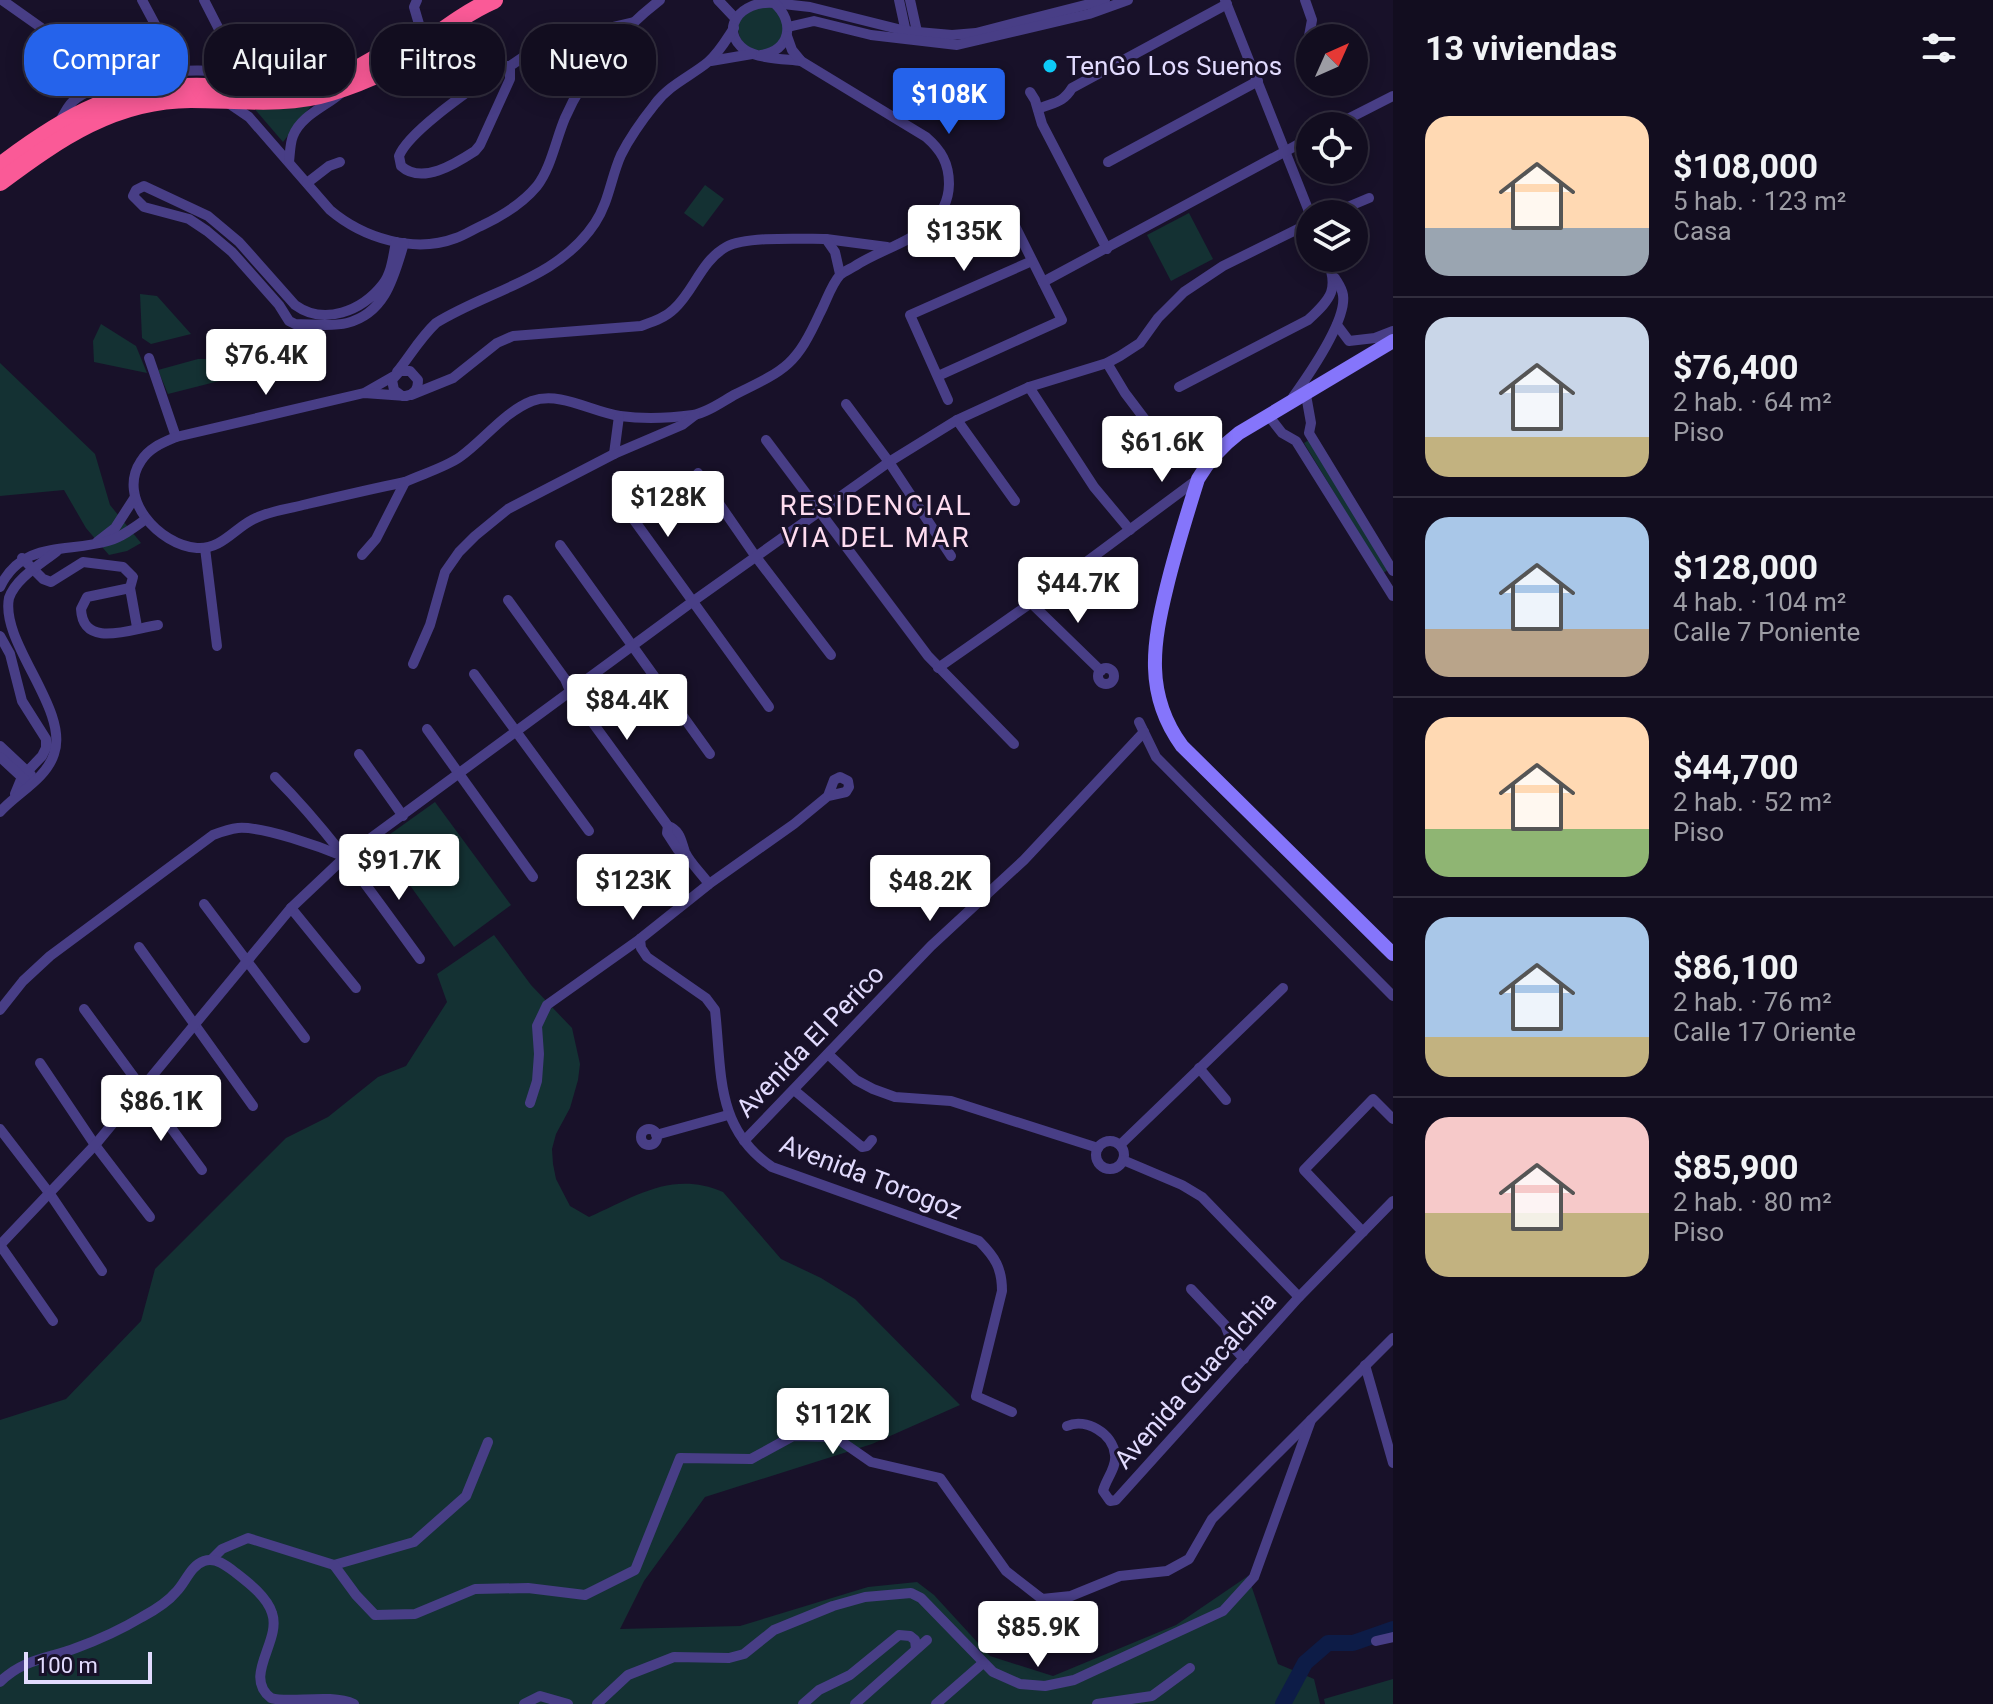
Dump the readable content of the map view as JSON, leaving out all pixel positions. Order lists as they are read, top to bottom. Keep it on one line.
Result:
{"streets":{"street":["Avenida El Perico","Avenida Torogoz","Avenida Guacalchia"]},"crossings":[["Avenida El Perico","Avenida Torogoz"]],"districts":["RESIDENCIAL VIA DEL MAR"],"places":["TenGo Los Suenos"],"scale_bar":"100 m","north":"top right","page":{"heading":"13 viviendas","chip":["Comprar","Alquilar","Filtros","Nuevo"],"price":["$108K","$135K","$76.4K","$61.6K","$128K","$44.7K","$84.4K","$91.7K","$123K","$48.2K","$86.1K","$112K","$85.9K"],"list":[{"name":"$108,000","note":"5 hab. · 123 m² · Casa"},{"name":"$76,400","note":"2 hab. · 64 m² · Piso"},{"name":"$128,000","note":"4 hab. · 104 m² · Calle 7 Poniente"},{"name":"$44,700","note":"2 hab. · 52 m² · Piso"},{"name":"$86,100","note":"2 hab. · 76 m² · Calle 17 Oriente"},{"name":"$85,900","note":"2 hab. · 80 m² · Piso"}],"scale":"100 m"}}
